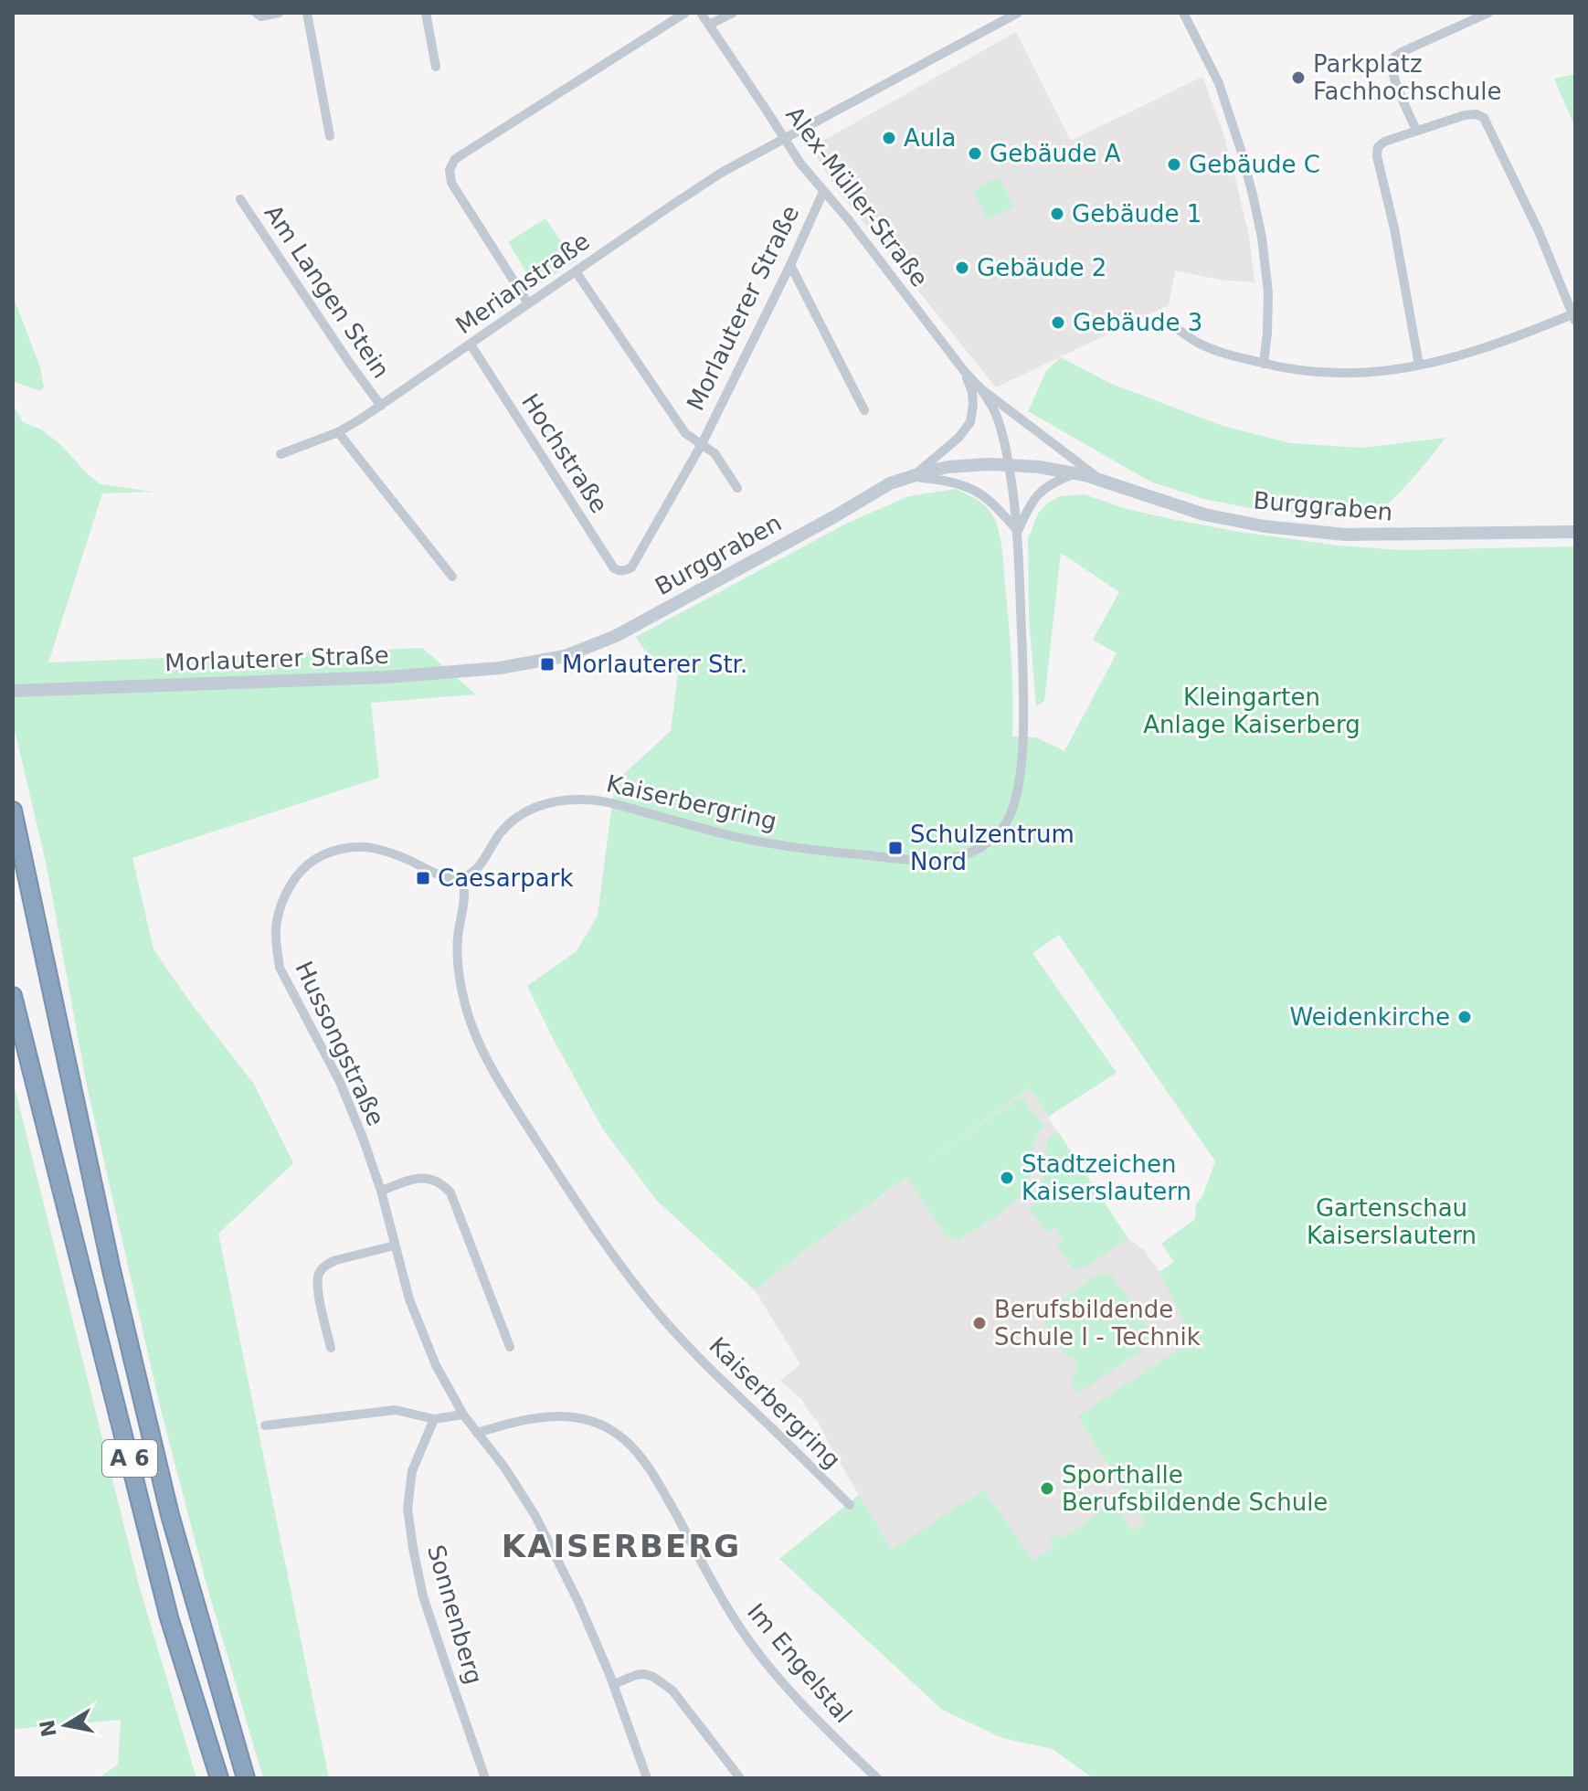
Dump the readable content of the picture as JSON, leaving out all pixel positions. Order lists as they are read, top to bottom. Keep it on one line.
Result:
{"streets":{"highway":["A 6"],"street":["Alex-Müller-Straße","Merianstraße","Am Langen Stein","Morlauterer Straße","Hochstraße","Burggraben","Kaiserbergring","Hussongstraße","Sonnenberg","Im Engelstal"]},"crossings":[["Alex-Müller-Straße","Merianstraße"],["Alex-Müller-Straße","Morlauterer Straße"],["Alex-Müller-Straße","Burggraben"],["Alex-Müller-Straße","Kaiserbergring"],["Merianstraße","Am Langen Stein"],["Merianstraße","Hochstraße"],["Morlauterer Straße","Hochstraße"],["Morlauterer Straße","Burggraben"],["Burggraben","Kaiserbergring"],["Kaiserbergring","Hussongstraße"],["Hussongstraße","Im Engelstal"]],"districts":["KAISERBERG"],"parks":["Kleingarten Anlage Kaiserberg","Gartenschau Kaiserslautern"],"places":{"other":["Parkplatz Fachhochschule","Aula","Gebäude A","Gebäude C","Gebäude 1","Gebäude 2","Gebäude 3","Weidenkirche","Stadtzeichen Kaiserslautern","Berufsbildende Schule I - Technik","Sporthalle Berufsbildende Schule"],"transit":["Morlauterer Str.","Schulzentrum Nord","Caesarpark"]},"north":"left"}
